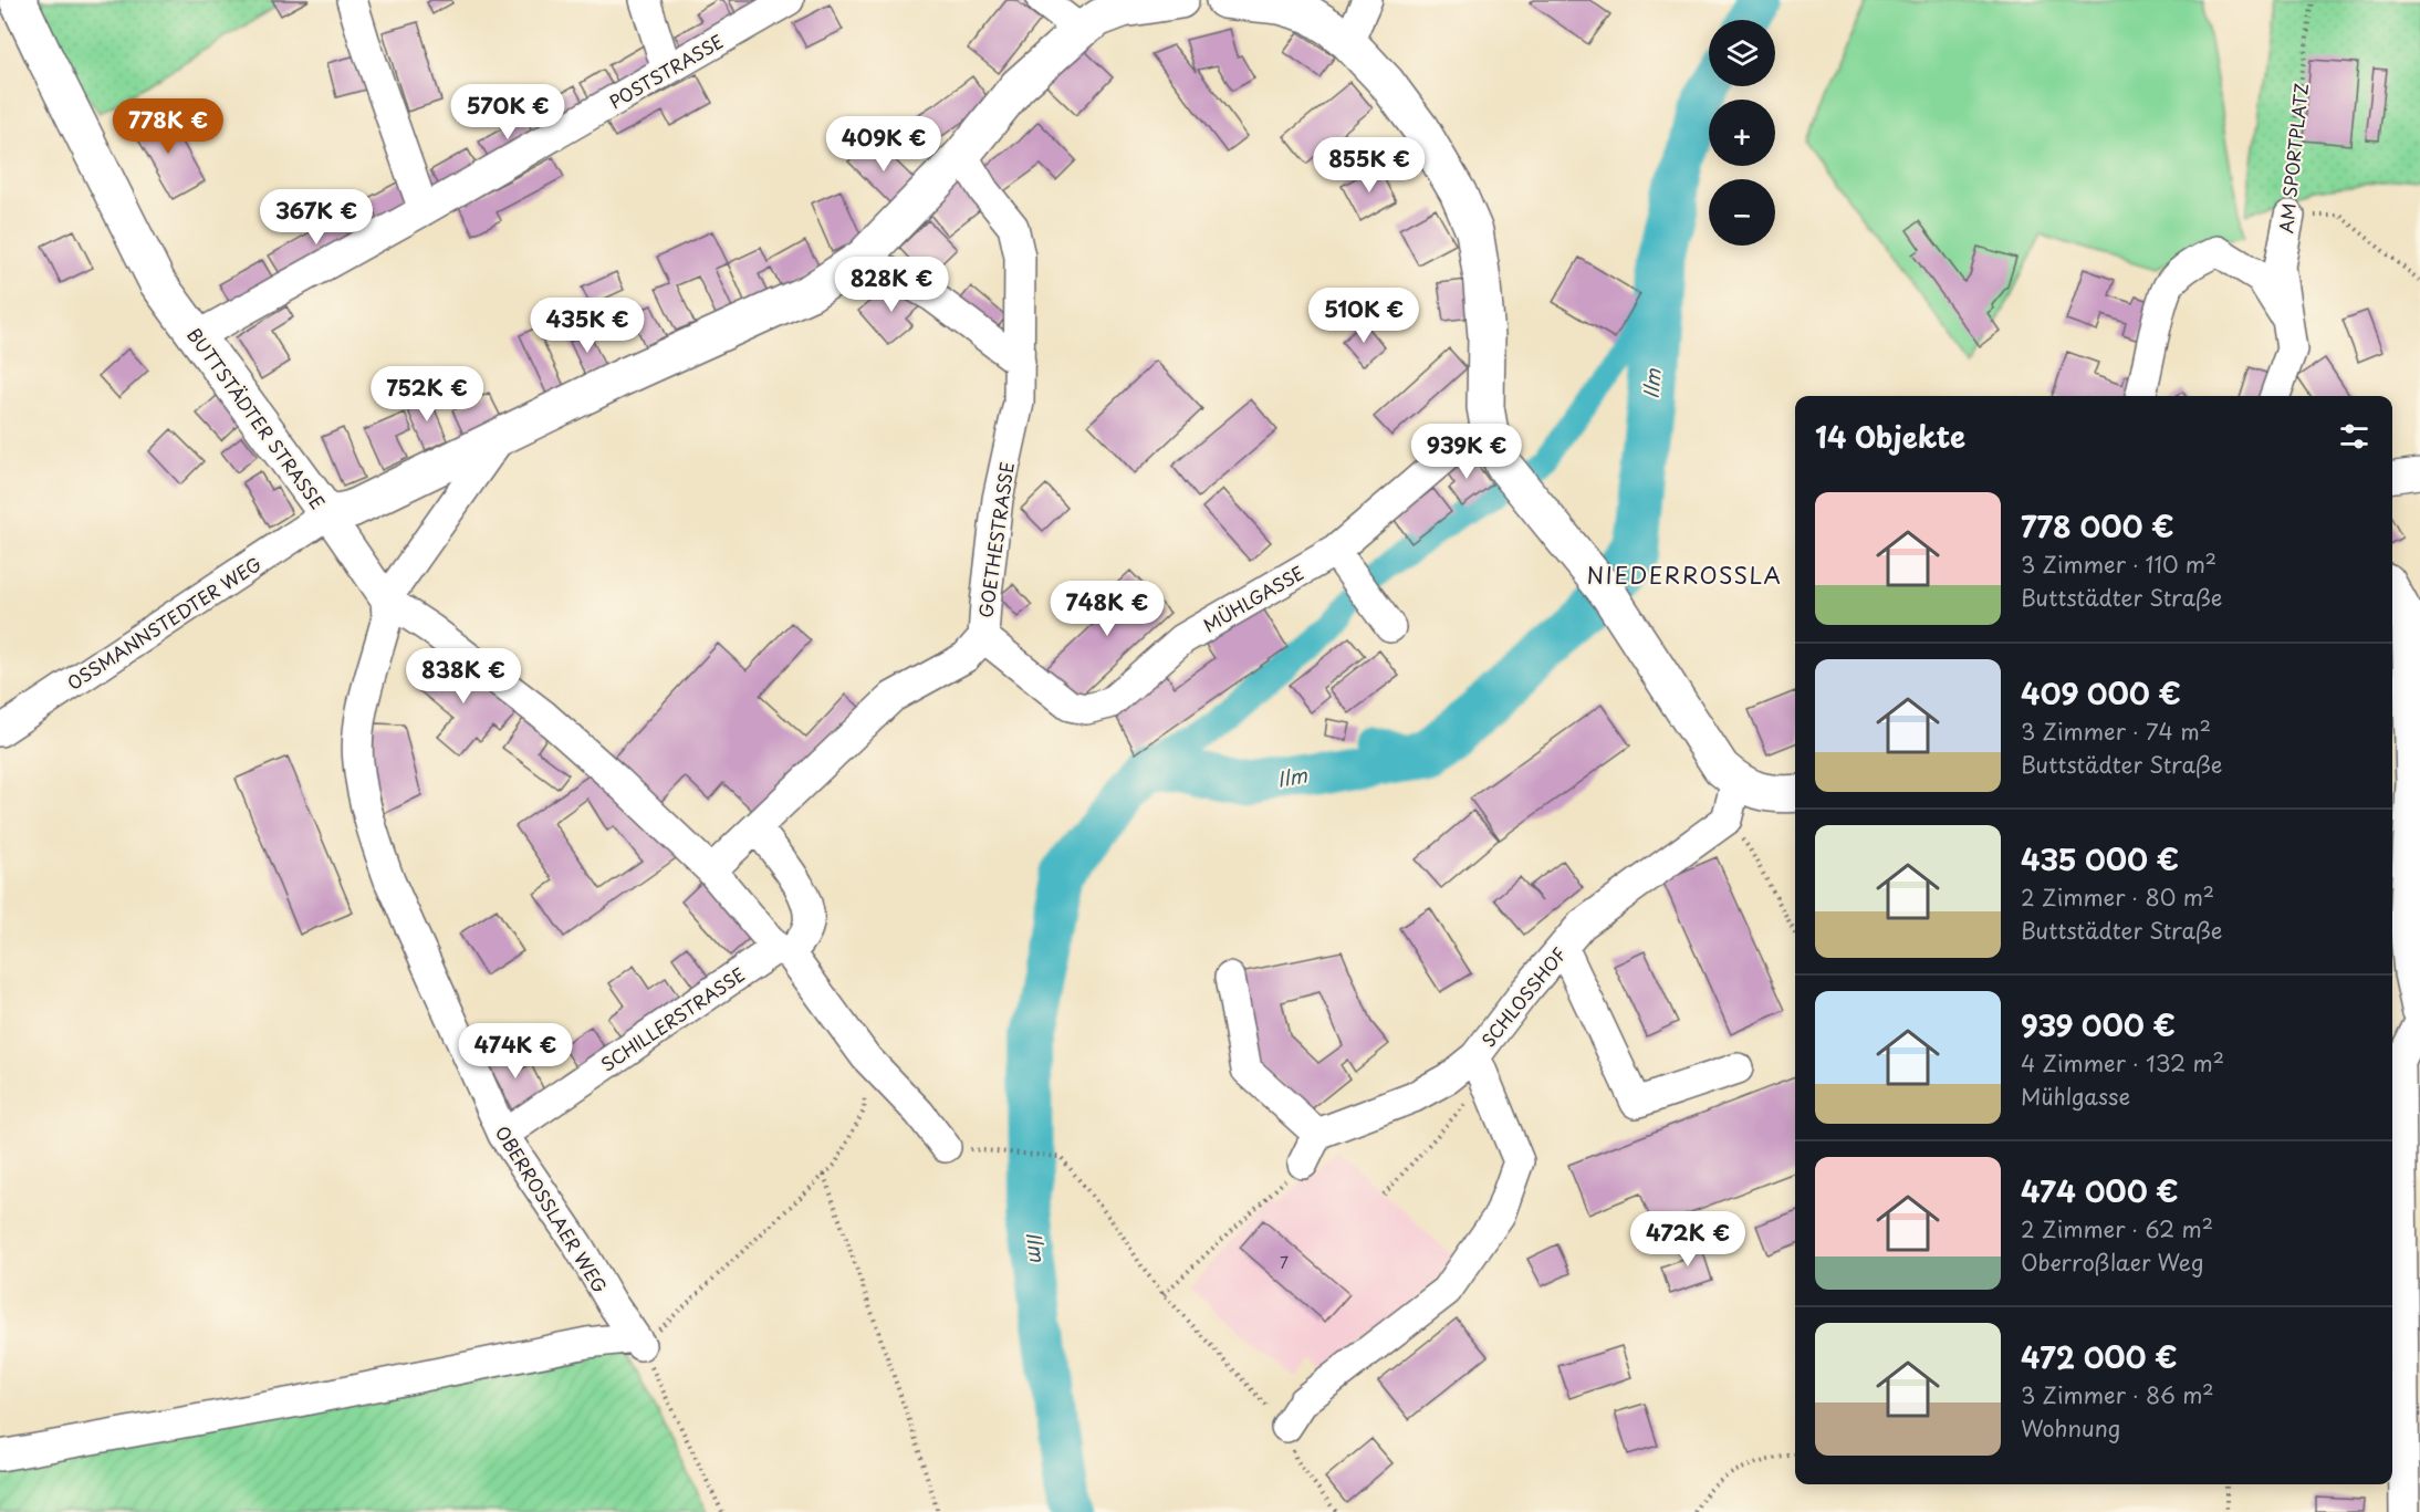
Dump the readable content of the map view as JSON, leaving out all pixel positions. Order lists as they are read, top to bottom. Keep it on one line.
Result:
{"streets":{"main road":["BUTTSTÄDTER STRASSE"],"street":["POSTSTRASSE","AM SPORTPLATZ","GOETHESTRASSE","MÜHLGASSE","OSSMANNSTEDTER WEG","SCHLOSSHOF","SCHILLERSTRASSE","OBERROSSLAER WEG"]},"crossings":[["POSTSTRASSE","BUTTSTÄDTER STRASSE"],["BUTTSTÄDTER STRASSE","GOETHESTRASSE"],["BUTTSTÄDTER STRASSE","OSSMANNSTEDTER WEG"],["GOETHESTRASSE","MÜHLGASSE"],["SCHILLERSTRASSE","OBERROSSLAER WEG"]],"districts":["NIEDERROSSLA"],"water":["Ilm"],"house_numbers":["7"],"page":{"map_buttons":["+","−"],"price":["570K €","778K €","409K €","855K €","367K €","828K €","510K €","435K €","752K €","939K €","748K €","838K €","474K €","472K €"],"heading":"14 Objekte","list":[{"name":"778 000 €","note":"3 Zimmer · 110 m² · Buttstädter Straße"},{"name":"409 000 €","note":"3 Zimmer · 74 m² · Buttstädter Straße"},{"name":"435 000 €","note":"2 Zimmer · 80 m² · Buttstädter Straße"},{"name":"939 000 €","note":"4 Zimmer · 132 m² · Mühlgasse"},{"name":"474 000 €","note":"2 Zimmer · 62 m² · Oberroßlaer Weg"},{"name":"472 000 €","note":"3 Zimmer · 86 m² · Wohnung"}]}}
